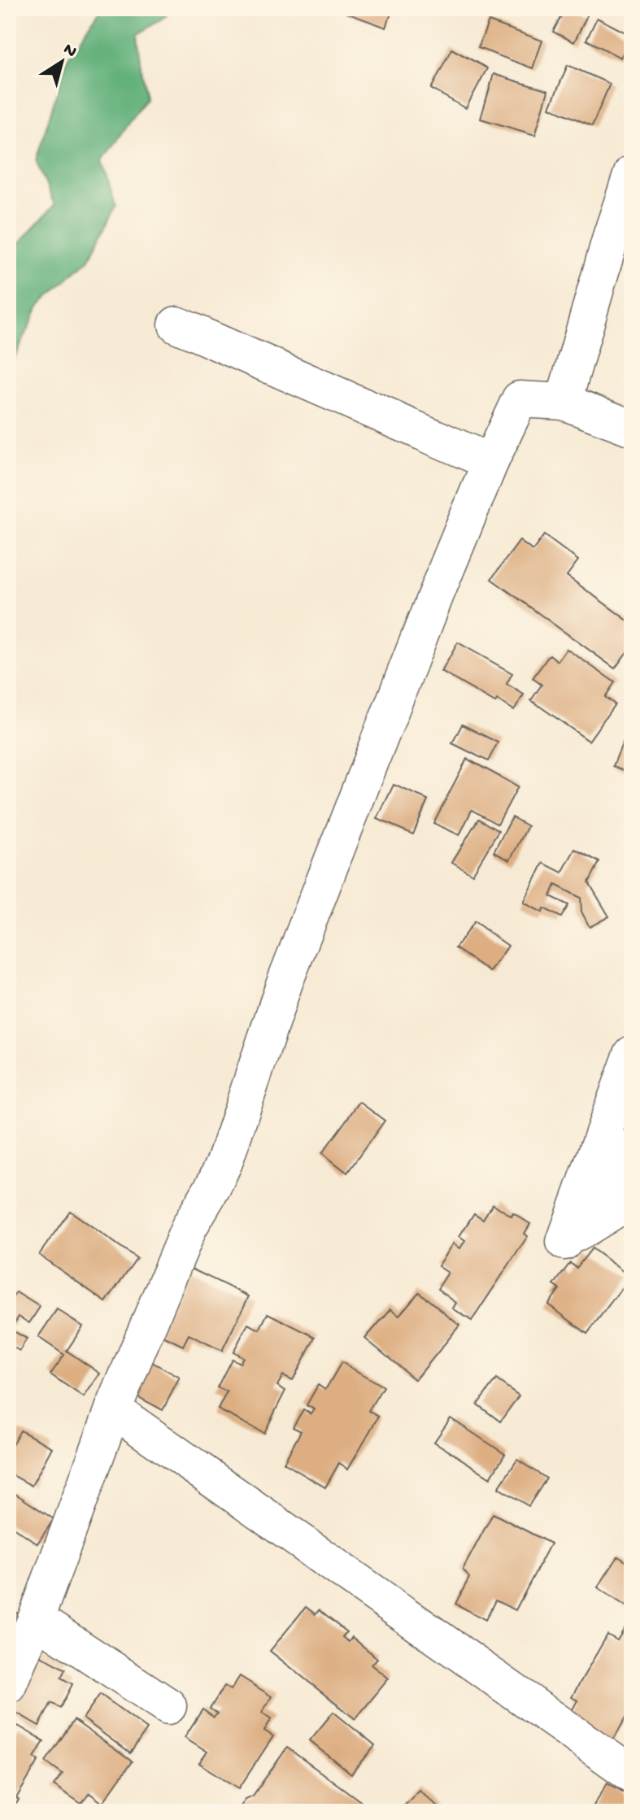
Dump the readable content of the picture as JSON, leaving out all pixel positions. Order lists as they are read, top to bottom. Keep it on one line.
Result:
{"north":"top right"}
